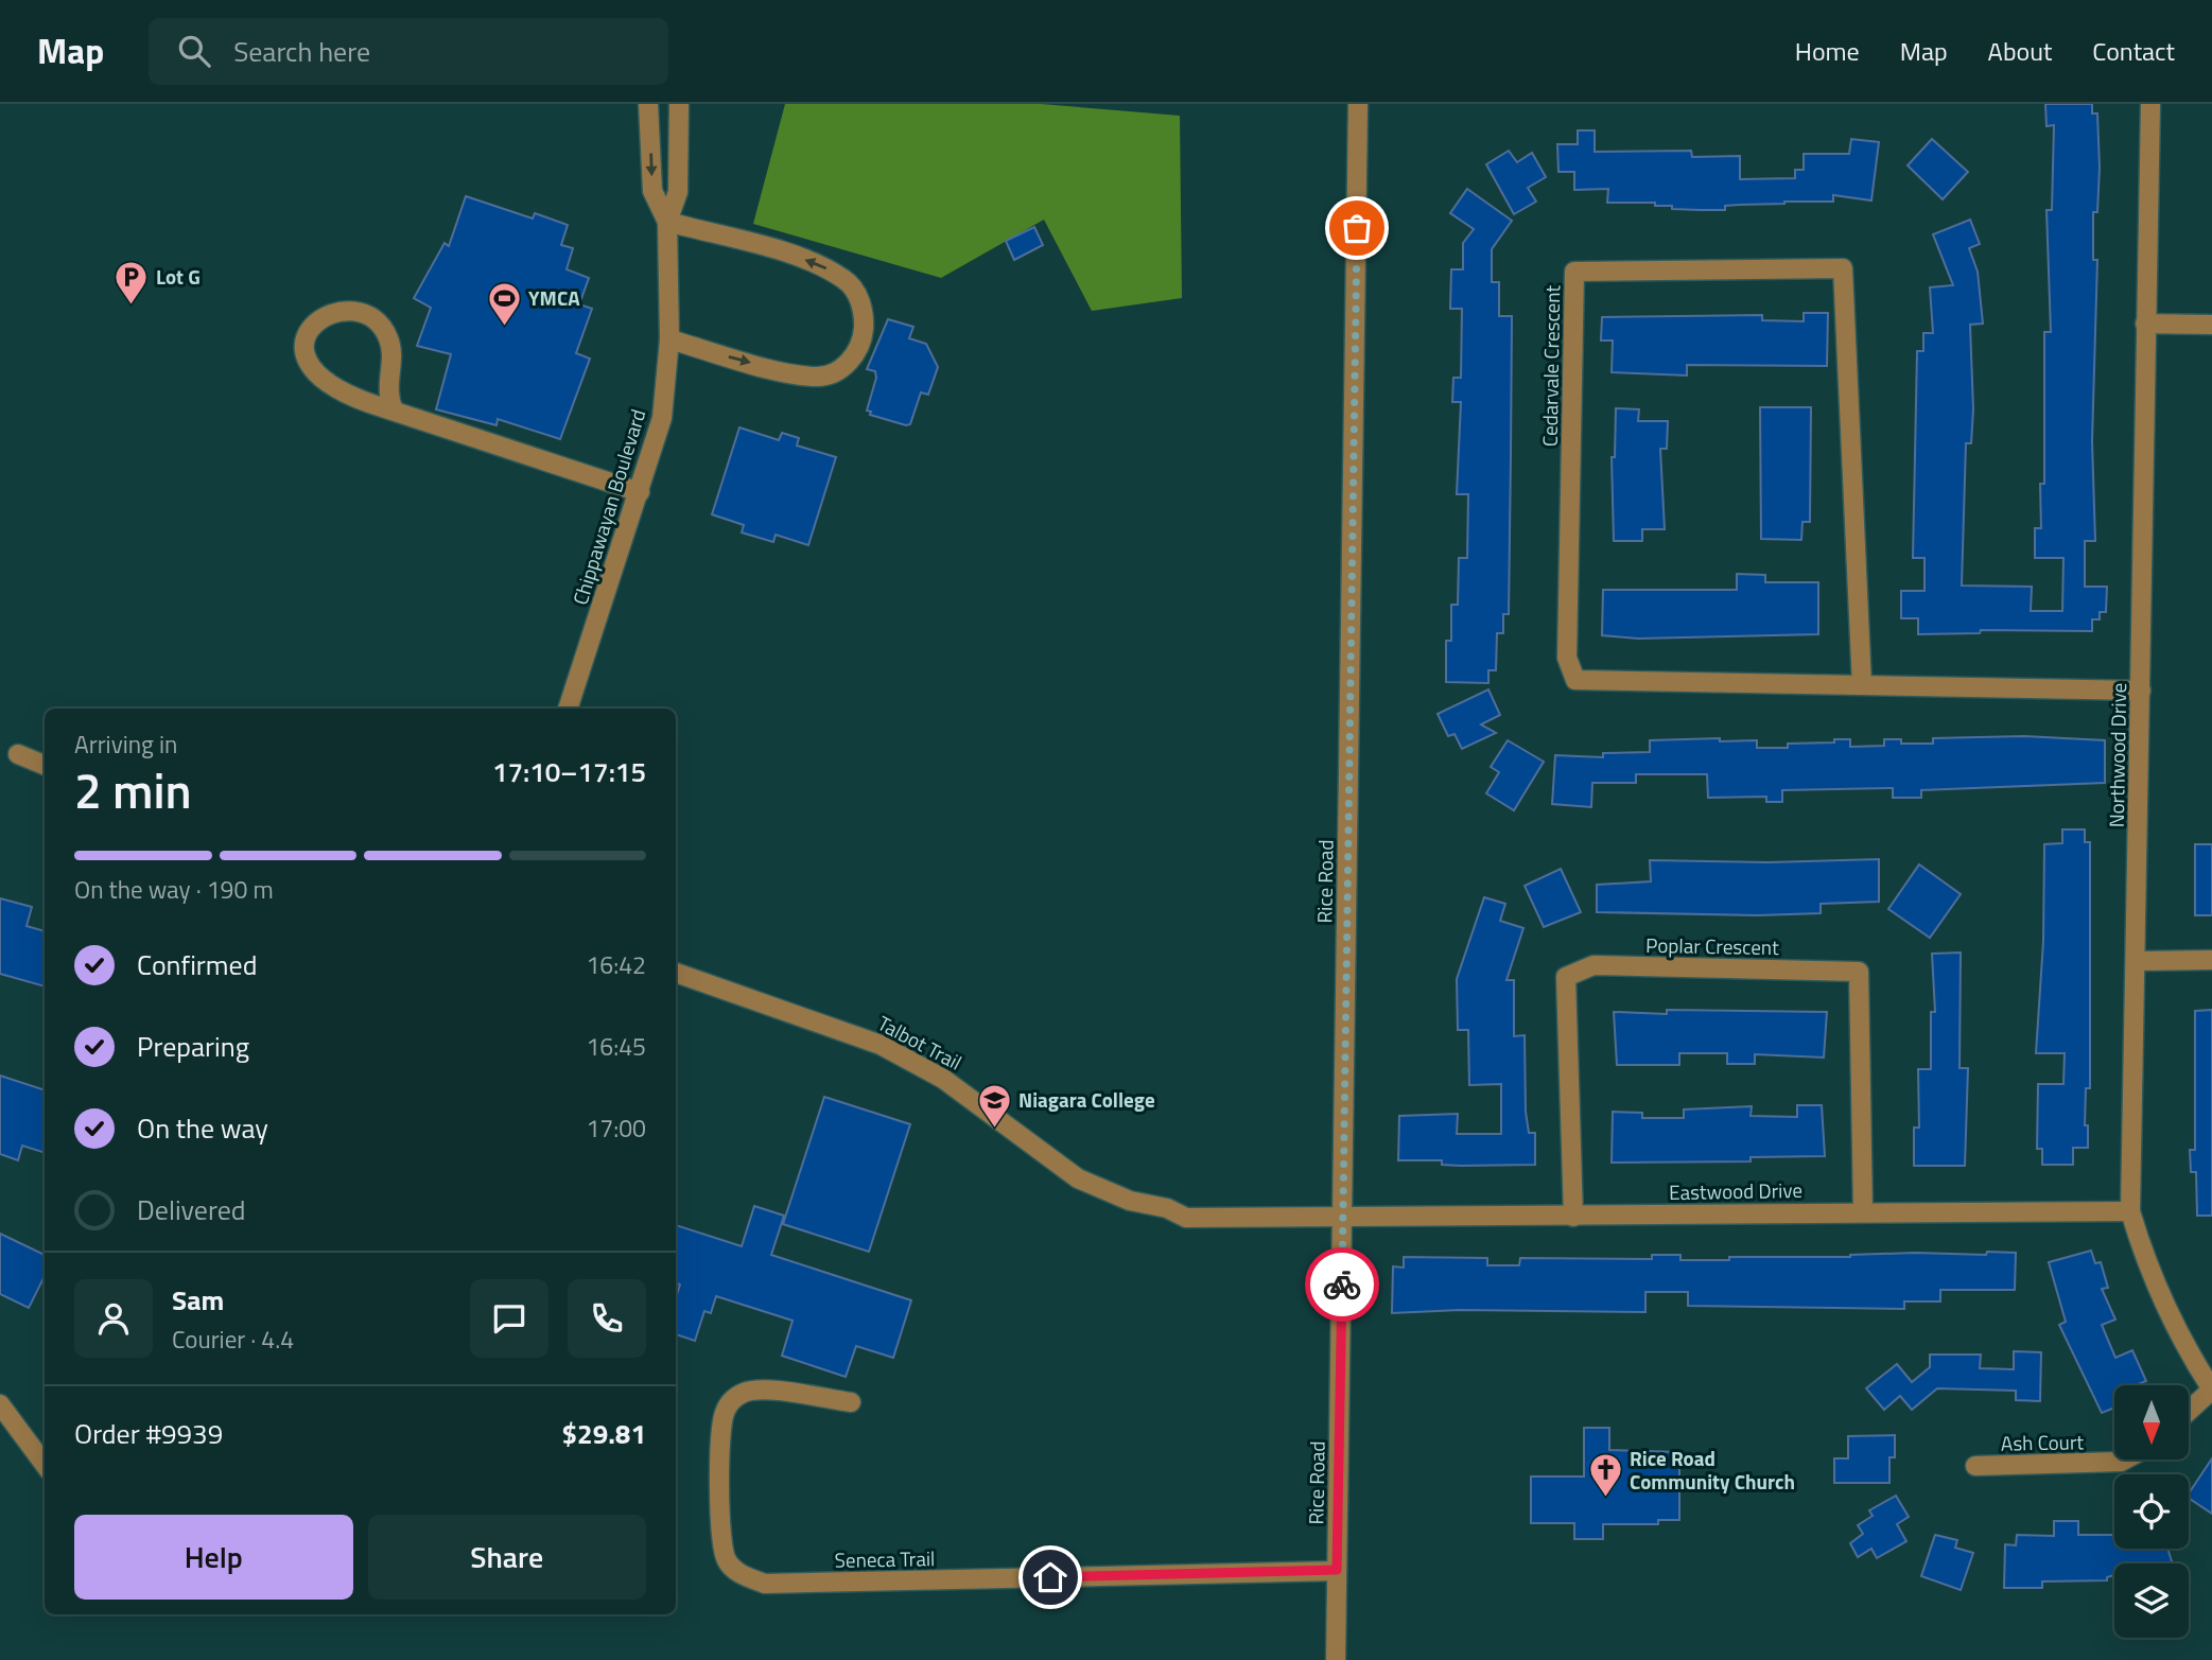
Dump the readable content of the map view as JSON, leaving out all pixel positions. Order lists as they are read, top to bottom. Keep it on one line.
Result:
{"streets":{"street":["Cedarvale Crescent","Chippawayan Boulevard","Northwood Drive","Rice Road","Poplar Crescent","Talbot Trail","Eastwood Drive","Ash Court","Seneca Trail"]},"crossings":[["Cedarvale Crescent","Northwood Drive"],["Northwood Drive","Eastwood Drive"],["Rice Road","Talbot Trail"],["Rice Road","Eastwood Drive"],["Rice Road","Seneca Trail"],["Poplar Crescent","Eastwood Drive"],["Talbot Trail","Eastwood Drive"]],"places":{"parking":["Lot G"],"sports":["YMCA"],"school or university":["Niagara College"],"church":["Rice Road Community Church"]},"north":"bottom","page":{"header":"Map","search":"Search here","nav":["Home","Map","About","Contact"],"heading":["2 min","Arriving in","17:10–17:15"],"panel":["Sam","Courier · 4.4","Order #9939","$29.81"],"bar":"On the way · 190 m","list":[["Confirmed","16:42"],["Preparing","16:45"],["On the way","17:00"],"Delivered"],"buttons":["Help","Share"]}}
